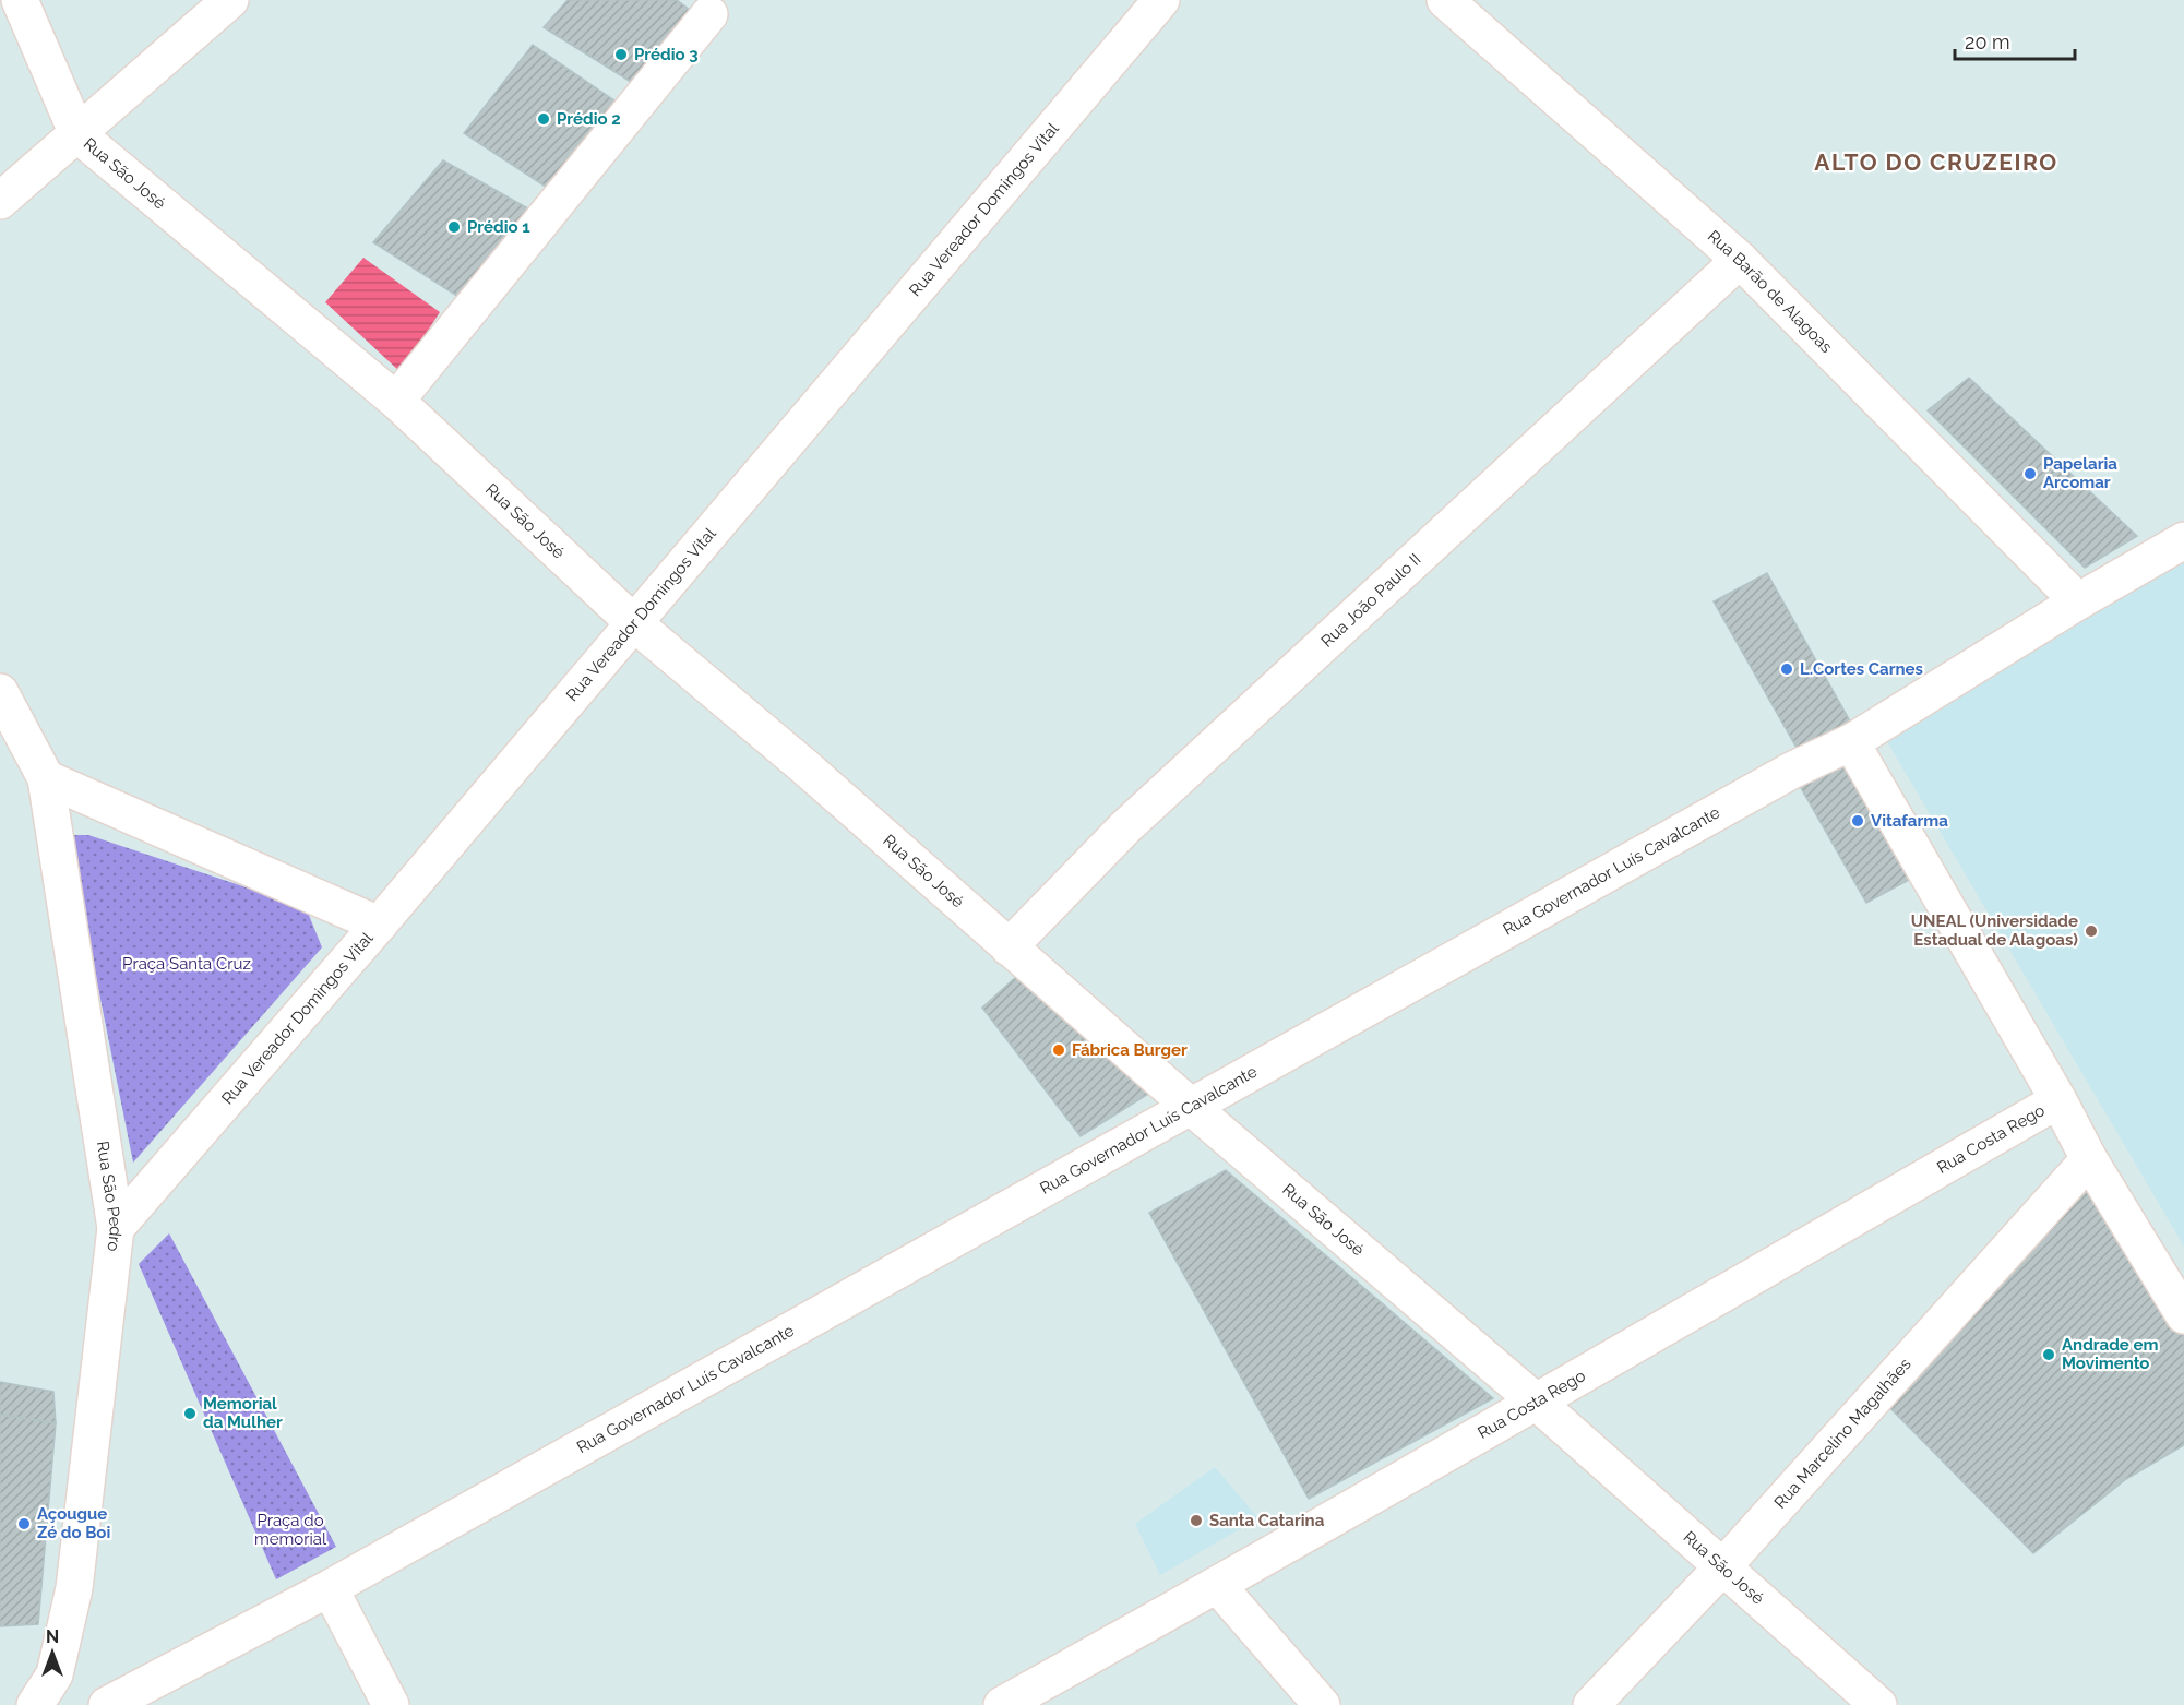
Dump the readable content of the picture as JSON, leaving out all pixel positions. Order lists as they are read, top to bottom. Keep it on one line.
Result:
{"streets":{"street":["Rua São José","Rua Vereador Domingos Vital","Rua Barão de Alagoas","Rua João Paulo II","Rua Governador Luís Cavalcante","Rua Costa Rego","Rua São Pedro","Rua Marcelino Magalhães"]},"crossings":[["Rua São José","Rua Vereador Domingos Vital"],["Rua São José","Rua João Paulo II"],["Rua São José","Rua Governador Luís Cavalcante"],["Rua São José","Rua Costa Rego"],["Rua São José","Rua Marcelino Magalhães"],["Rua Vereador Domingos Vital","Rua São Pedro"],["Rua Barão de Alagoas","Rua João Paulo II"],["Rua Barão de Alagoas","Rua Governador Luís Cavalcante"]],"districts":["ALTO DO CRUZEIRO"],"parks":["Praça Santa Cruz","Praça do memorial"],"places":["Prédio 3","Prédio 2","Prédio 1","Papelaria Arcomar","L.Cortes Carnes","Vitafarma","UNEAL (Universidade Estadual de Alagoas)","Fábrica Burger","Andrade em Movimento","Memorial da Mulher","Santa Catarina","Açougue Zé do Boi"],"scale_bar":"20 m","north":"top"}
